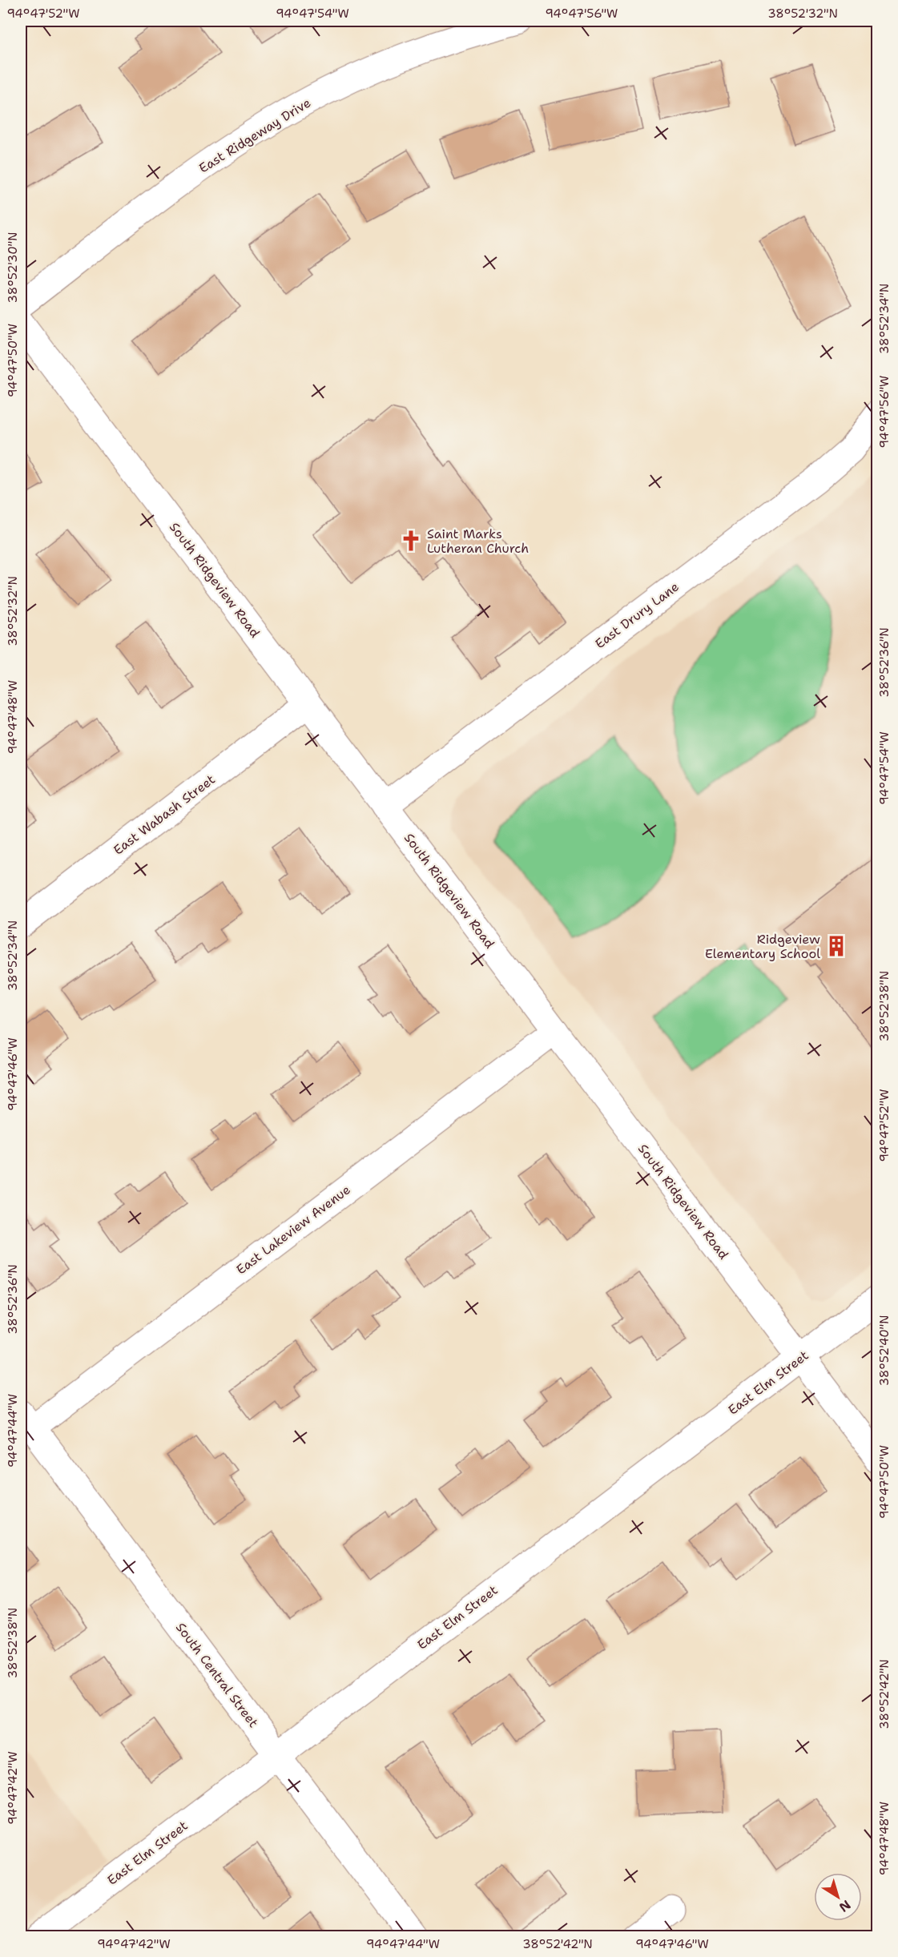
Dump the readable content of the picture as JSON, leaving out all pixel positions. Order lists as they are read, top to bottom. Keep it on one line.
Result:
{"streets":{"street":["East Ridgeway Drive","South Ridgeview Road","East Drury Lane","East Wabash Street","East Lakeview Avenue","East Elm Street","South Central Street"]},"crossings":[["South Ridgeview Road","East Drury Lane"],["South Ridgeview Road","East Wabash Street"],["South Ridgeview Road","East Lakeview Avenue"],["South Ridgeview Road","East Elm Street"],["East Lakeview Avenue","South Central Street"],["East Elm Street","South Central Street"]],"places":{"church":["Saint Marks Lutheran Church"],"building":["Ridgeview Elementary School"]},"north":"bottom right","coordinates":["94°47'52\"W","94°47'54\"W","94°47'56\"W","38°52'32\"N","38°52'30\"N","38°52'34\"N","94°47'50\"W","38°52'36\"N","94°47'48\"W","38°52'38\"N","94°47'46\"W","38°52'40\"N","94°47'44\"W","38°52'42\"N","94°47'42\"W"]}
